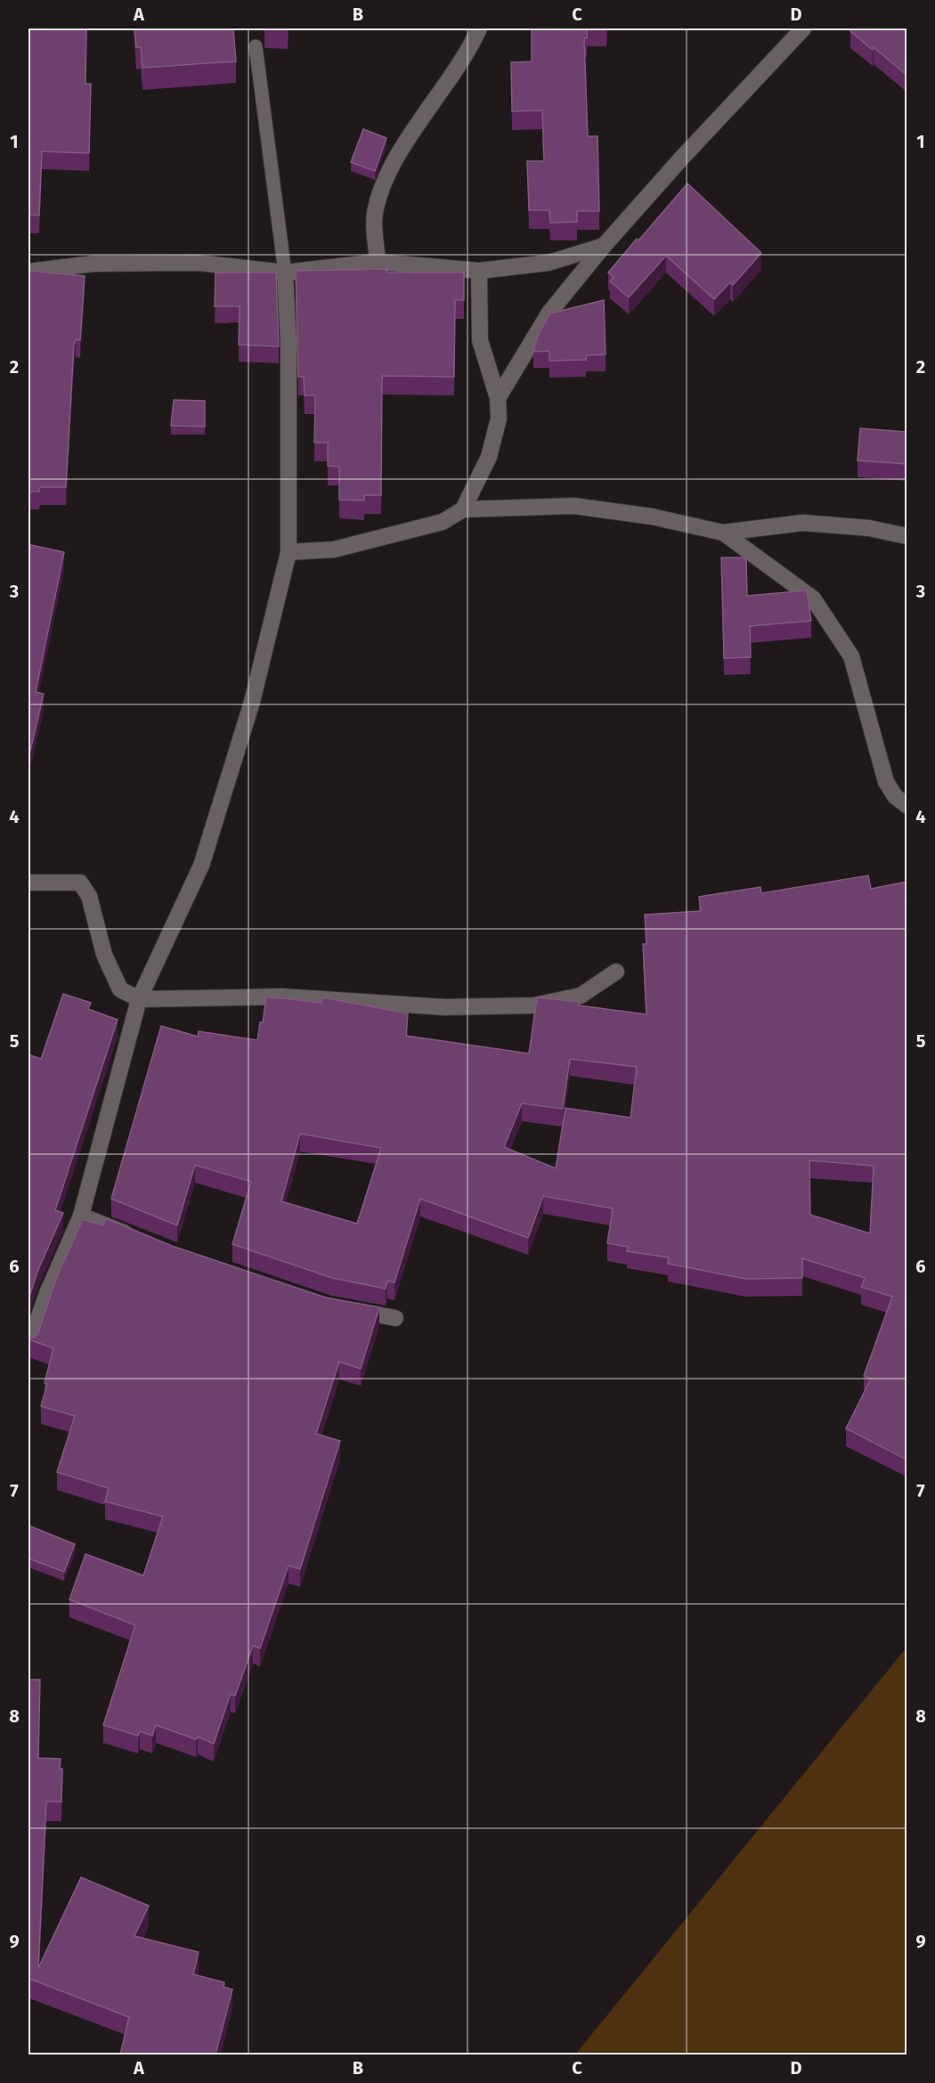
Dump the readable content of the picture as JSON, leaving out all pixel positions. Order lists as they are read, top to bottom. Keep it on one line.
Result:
{"grid":{"columns":["A","B","C","D"],"rows":["1","2","3","4","5","6","7","8","9"]}}
